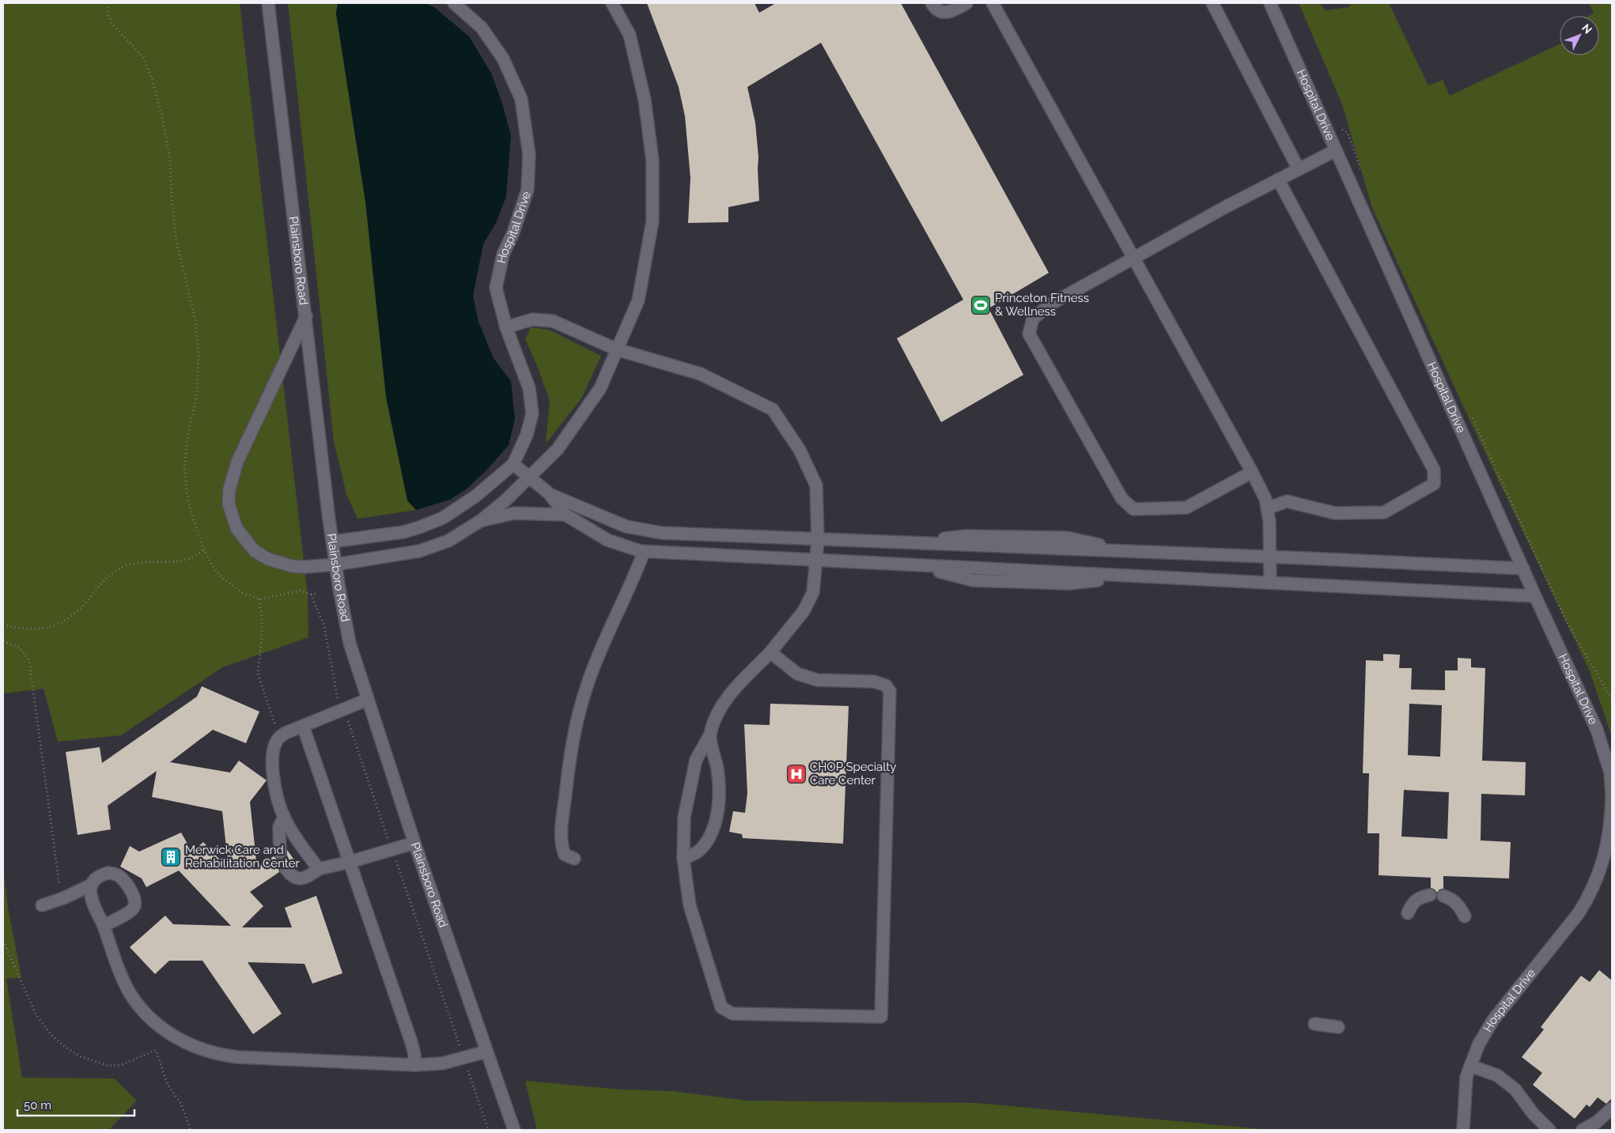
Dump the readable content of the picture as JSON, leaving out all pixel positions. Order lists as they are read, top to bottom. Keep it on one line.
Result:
{"streets":{"street":["Hospital Drive","Plainsboro Road"]},"places":{"sports":["Princeton Fitness & Wellness"],"hospital":["CHOP Specialty Care Center"],"building":["Merwick Care and Rehabilitation Center"]},"scale_bar":"50 m","north":"top right"}
